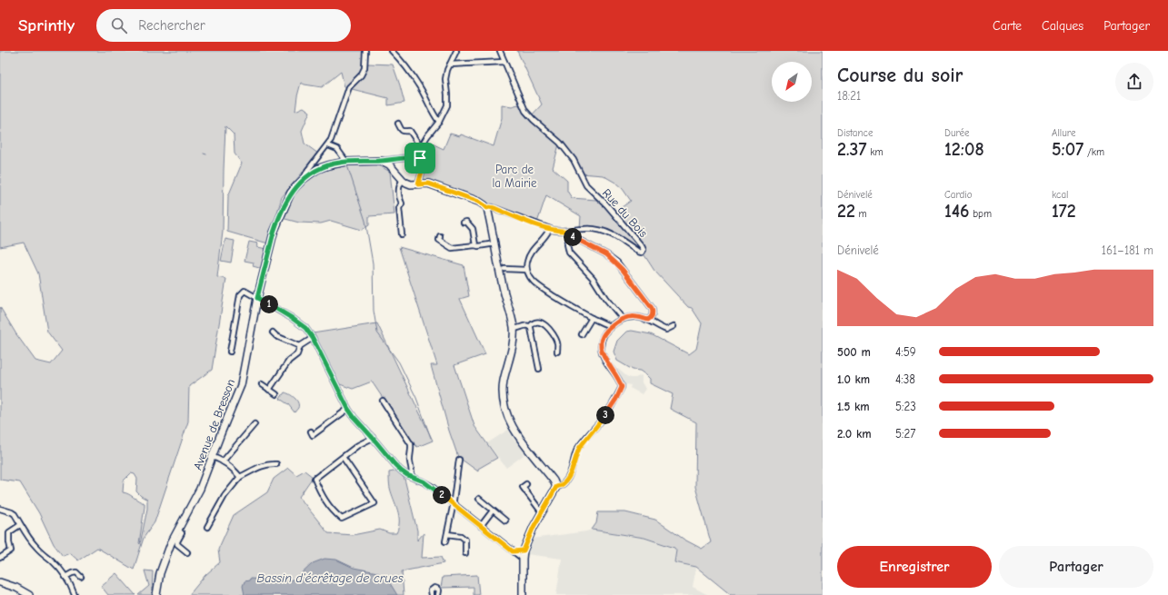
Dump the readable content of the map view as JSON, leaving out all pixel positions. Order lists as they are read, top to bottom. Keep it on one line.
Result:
{"streets":{"street":["Rue du Bois","Avenue de Bresson"]},"water":["Bassin d'écrêtage de crues"],"parks":["Parc de la Mairie"],"north":"bottom left","page":{"header":"Sprintly","search":"Rechercher","nav":["Carte","Calques","Partager"],"heading":["Course du soir","18:21"],"stats":[["Distance","2.37 km"],["Durée","12:08"],["Allure","5:07 /km"],["Dénivelé","22 m"],["Cardio","146 bpm"],["kcal","172"]],"pins":["4","1","3","2"],"chart":["Dénivelé","161–181 m"],"list":[{"name":"500 m","note":"4:59"},{"name":"1.0 km","note":"4:38"},{"name":"1.5 km","note":"5:23"},{"name":"2.0 km","note":"5:27"}],"buttons":["Enregistrer","Partager"]}}
